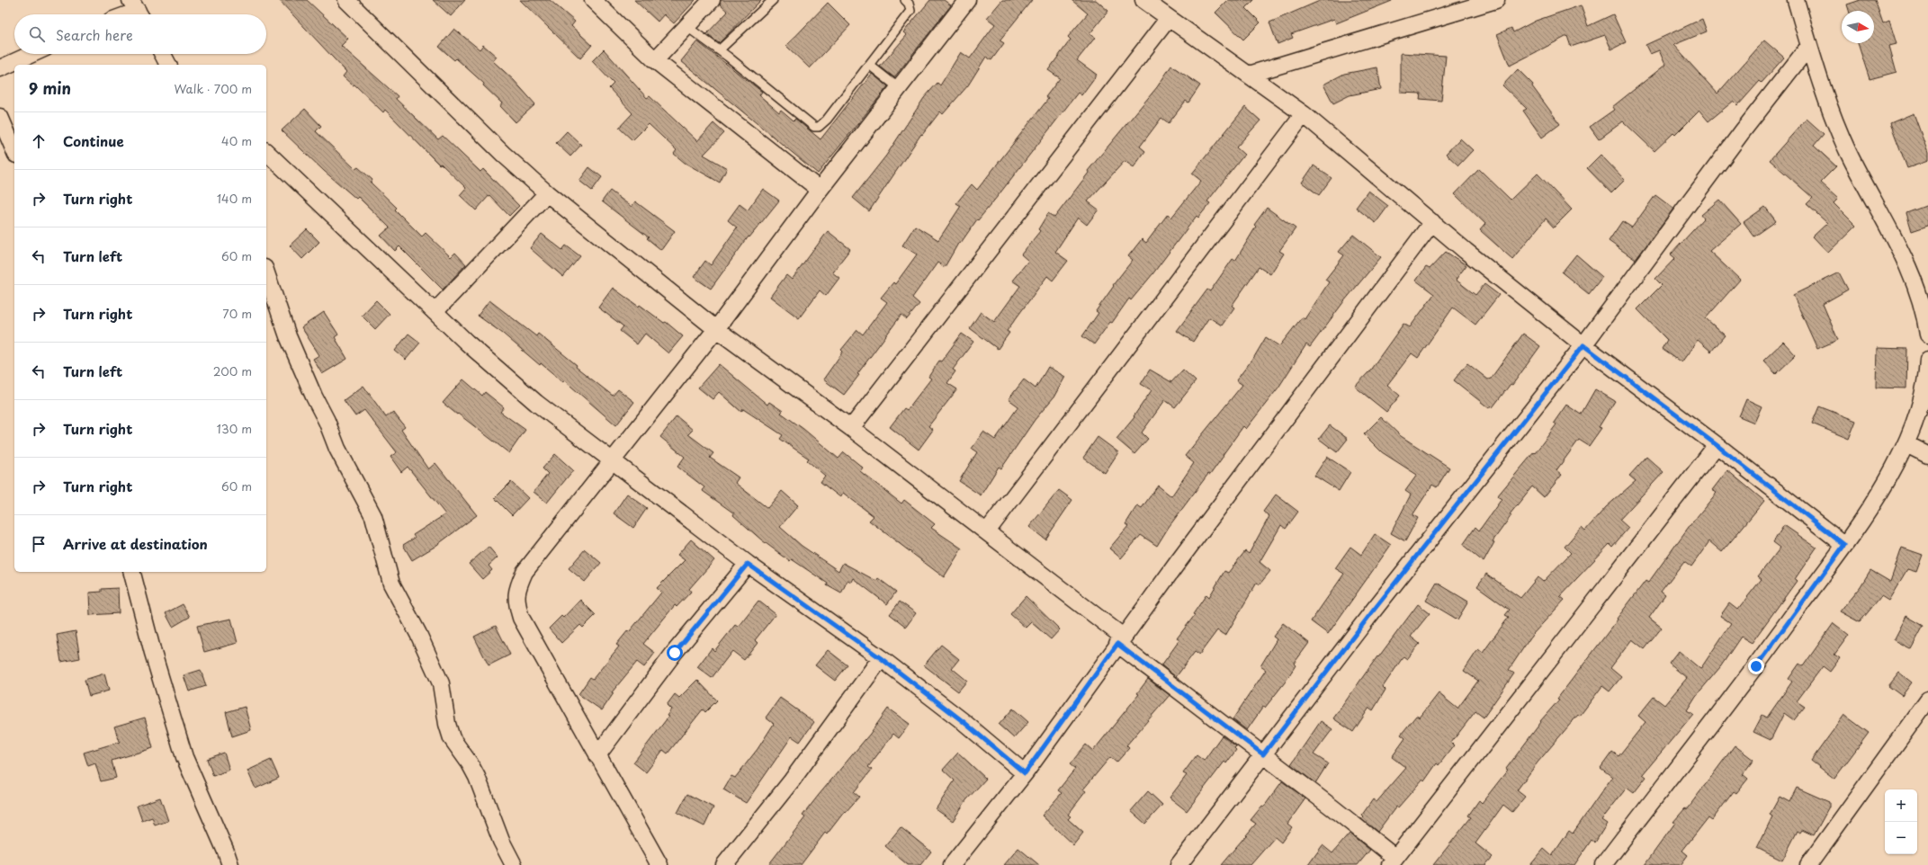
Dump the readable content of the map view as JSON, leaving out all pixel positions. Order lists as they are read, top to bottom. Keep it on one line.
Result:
{"north":"right","page":{"search":"Search here","heading":["9 min","Walk · 700 m"],"list":[["Continue","40 m"],["Turn right","140 m"],["Turn left","60 m"],["Turn right","70 m"],["Turn left","200 m"],["Turn right","130 m"],["Turn right","60 m"],"Arrive at destination"],"map_buttons":["+","−"]}}
